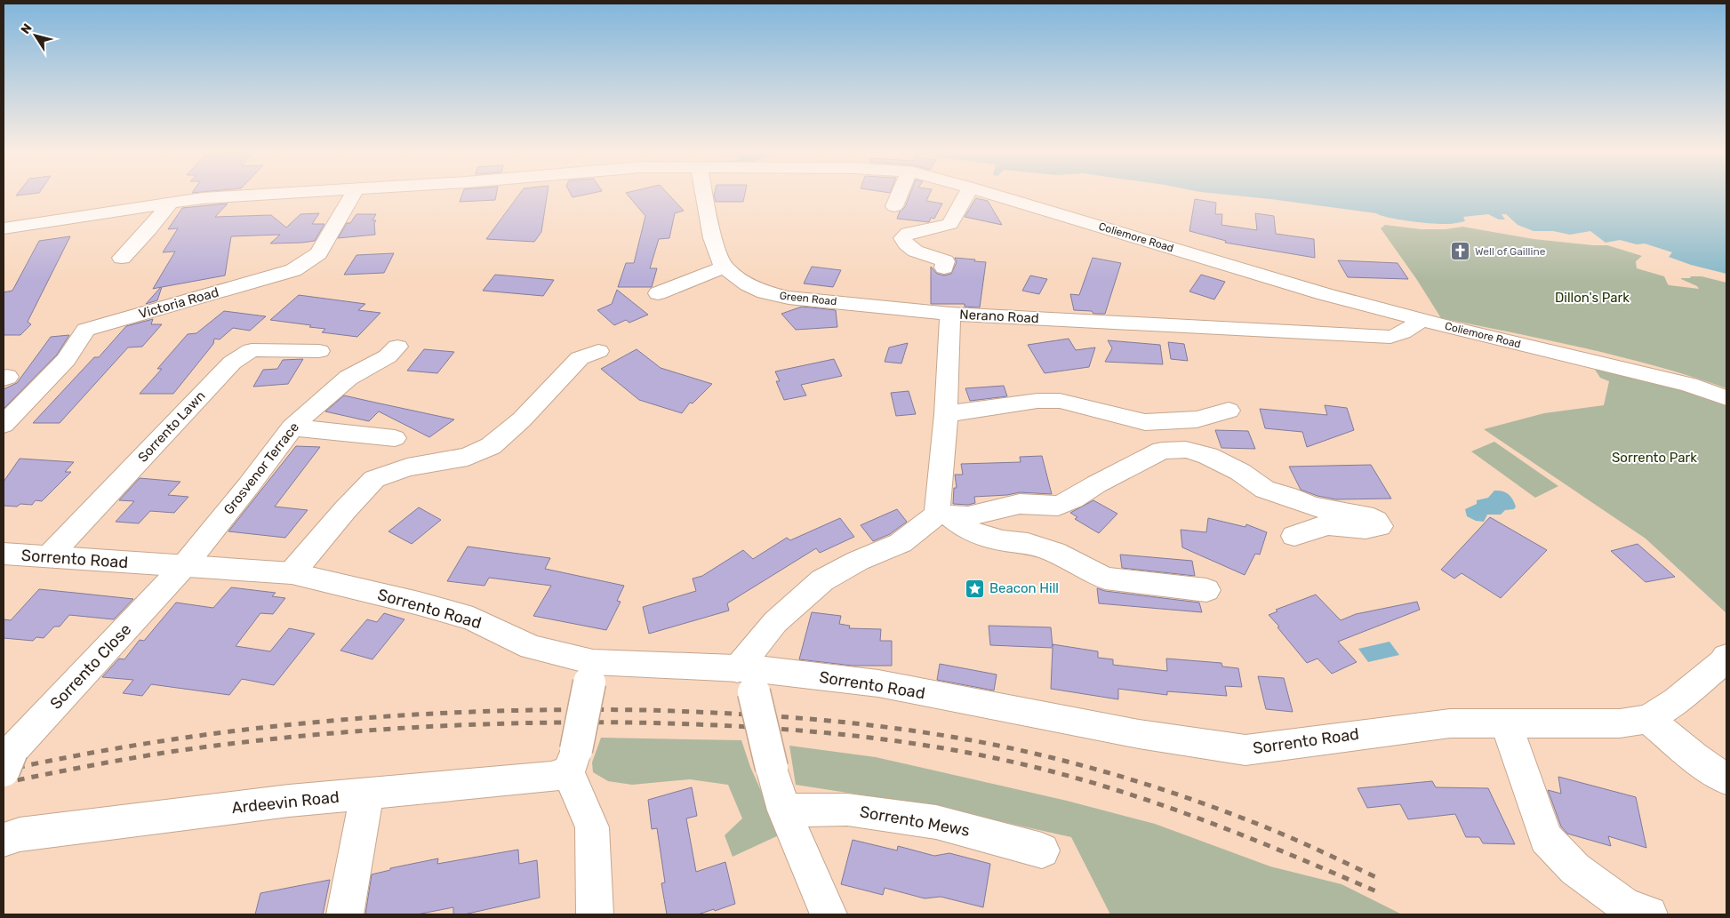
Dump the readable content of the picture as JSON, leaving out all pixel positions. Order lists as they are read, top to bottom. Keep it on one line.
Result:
{"streets":{"street":["Coliemore Road","Green Road","Victoria Road","Nerano Road","Sorrento Lawn","Grosvenor Terrace","Sorrento Road","Sorrento Close","Ardeevin Road","Sorrento Mews"]},"crossings":[["Coliemore Road","Nerano Road"],["Green Road","Nerano Road"],["Sorrento Lawn","Sorrento Road"],["Grosvenor Terrace","Sorrento Road"],["Grosvenor Terrace","Sorrento Close"],["Sorrento Road","Sorrento Close"]],"parks":["Dillon's Park","Sorrento Park"],"places":{"church":["Well of Gailline"],"place":["Beacon Hill"]},"north":"top left"}
